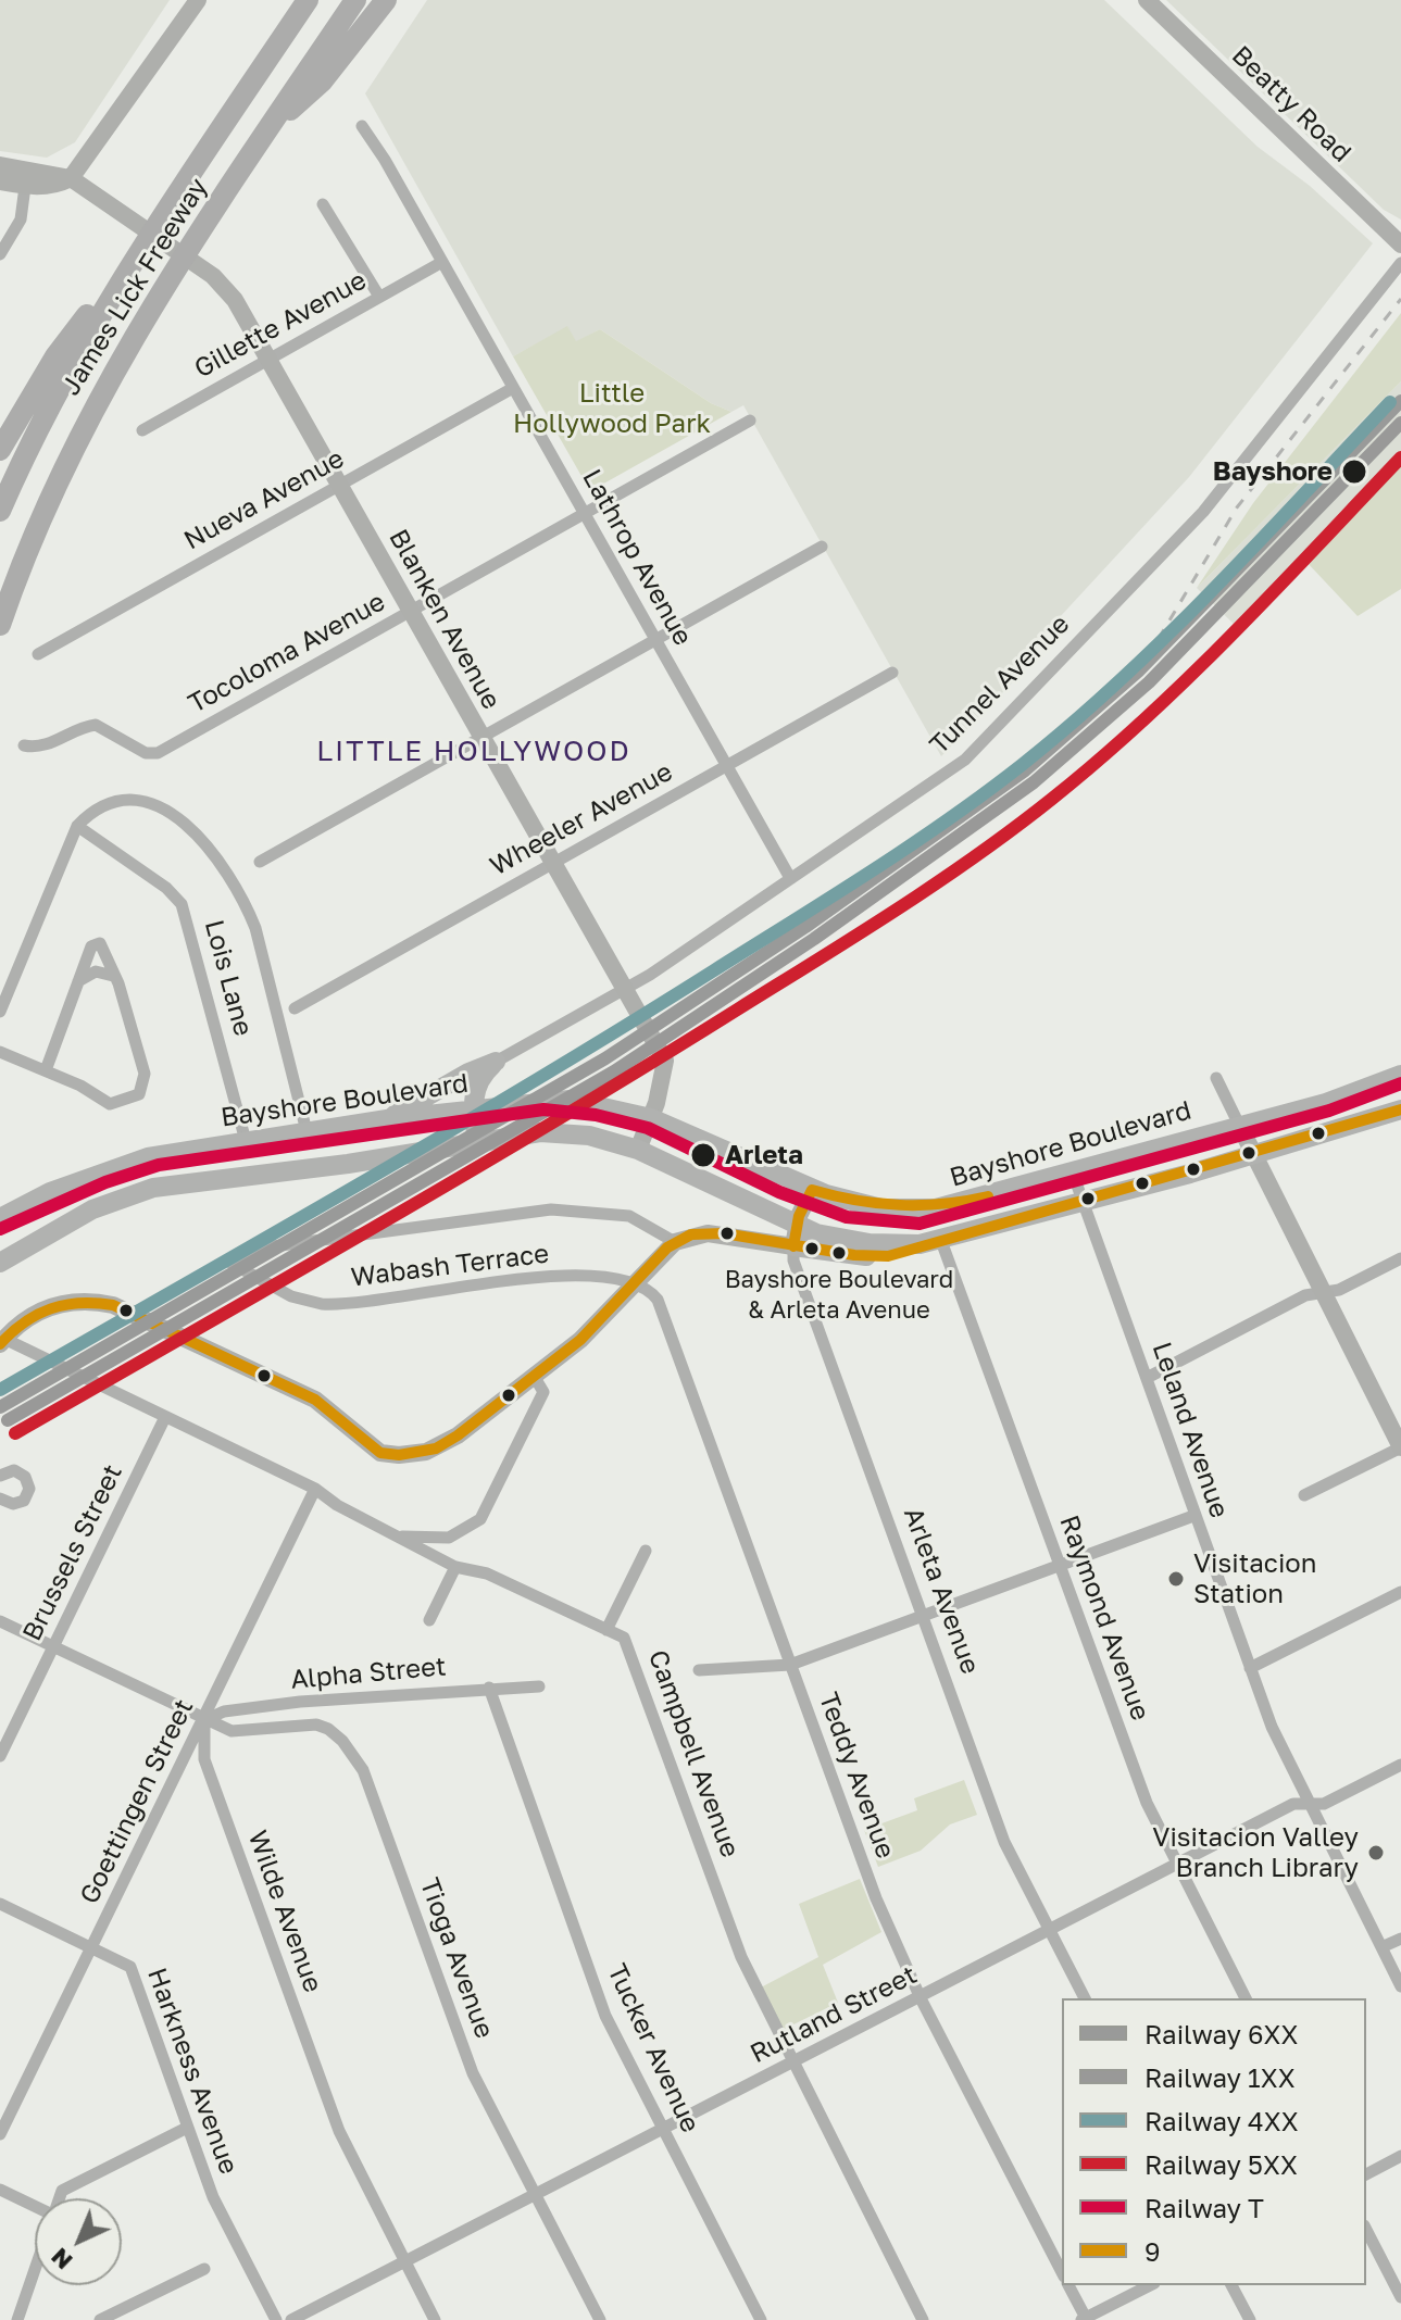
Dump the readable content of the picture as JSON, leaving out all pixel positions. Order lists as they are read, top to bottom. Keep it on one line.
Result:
{"streets":{"highway":["James Lick Freeway"],"main road":["Bayshore Boulevard"],"street":["Beatty Road","Gillette Avenue","Nueva Avenue","Lathrop Avenue","Blanken Avenue","Tocoloma Avenue","Tunnel Avenue","Wheeler Avenue","Lois Lane","Wabash Terrace","Leland Avenue","Brussels Street","Arleta Avenue","Raymond Avenue","Alpha Street","Campbell Avenue","Teddy Avenue","Goettingen Street","Wilde Avenue","Tioga Avenue","Rutland Street","Tucker Avenue","Harkness Avenue"]},"crossings":[["Gillette Avenue","Lathrop Avenue"],["Gillette Avenue","Blanken Avenue"],["Nueva Avenue","Lathrop Avenue"],["Nueva Avenue","Blanken Avenue"],["Lathrop Avenue","Tocoloma Avenue"],["Lathrop Avenue","Tunnel Avenue"],["Lathrop Avenue","Wheeler Avenue"],["Blanken Avenue","Tocoloma Avenue"],["Blanken Avenue","Tunnel Avenue"],["Blanken Avenue","Wheeler Avenue"],["Blanken Avenue","Bayshore Boulevard"],["Lois Lane","Bayshore Boulevard"],["Bayshore Boulevard","Leland Avenue"],["Wabash Terrace","Teddy Avenue"],["Leland Avenue","Rutland Street"],["Brussels Street","Campbell Avenue"],["Arleta Avenue","Rutland Street"],["Raymond Avenue","Rutland Street"],["Alpha Street","Goettingen Street"],["Alpha Street","Wilde Avenue"],["Alpha Street","Tioga Avenue"],["Alpha Street","Tucker Avenue"],["Campbell Avenue","Goettingen Street"],["Campbell Avenue","Rutland Street"],["Teddy Avenue","Rutland Street"],["Goettingen Street","Wilde Avenue"],["Goettingen Street","Tioga Avenue"],["Goettingen Street","Harkness Avenue"],["Wilde Avenue","Tioga Avenue"],["Wilde Avenue","Rutland Street"],["Tioga Avenue","Rutland Street"],["Rutland Street","Tucker Avenue"]],"districts":["LITTLE HOLLYWOOD"],"parks":["Little Hollywood Park"],"places":["Bayshore","Arleta","Bayshore Boulevard & Arleta Avenue","Visitacion Station","Visitacion Valley Branch Library"],"lines":["rail line 6XX","rail line 4XX","rail line 1XX","rail line 5XX","rail line T","transit line 9"],"legend":["Railway 6XX","Railway 1XX","Railway 4XX","Railway 5XX","Railway T","9"],"north":"bottom left"}
